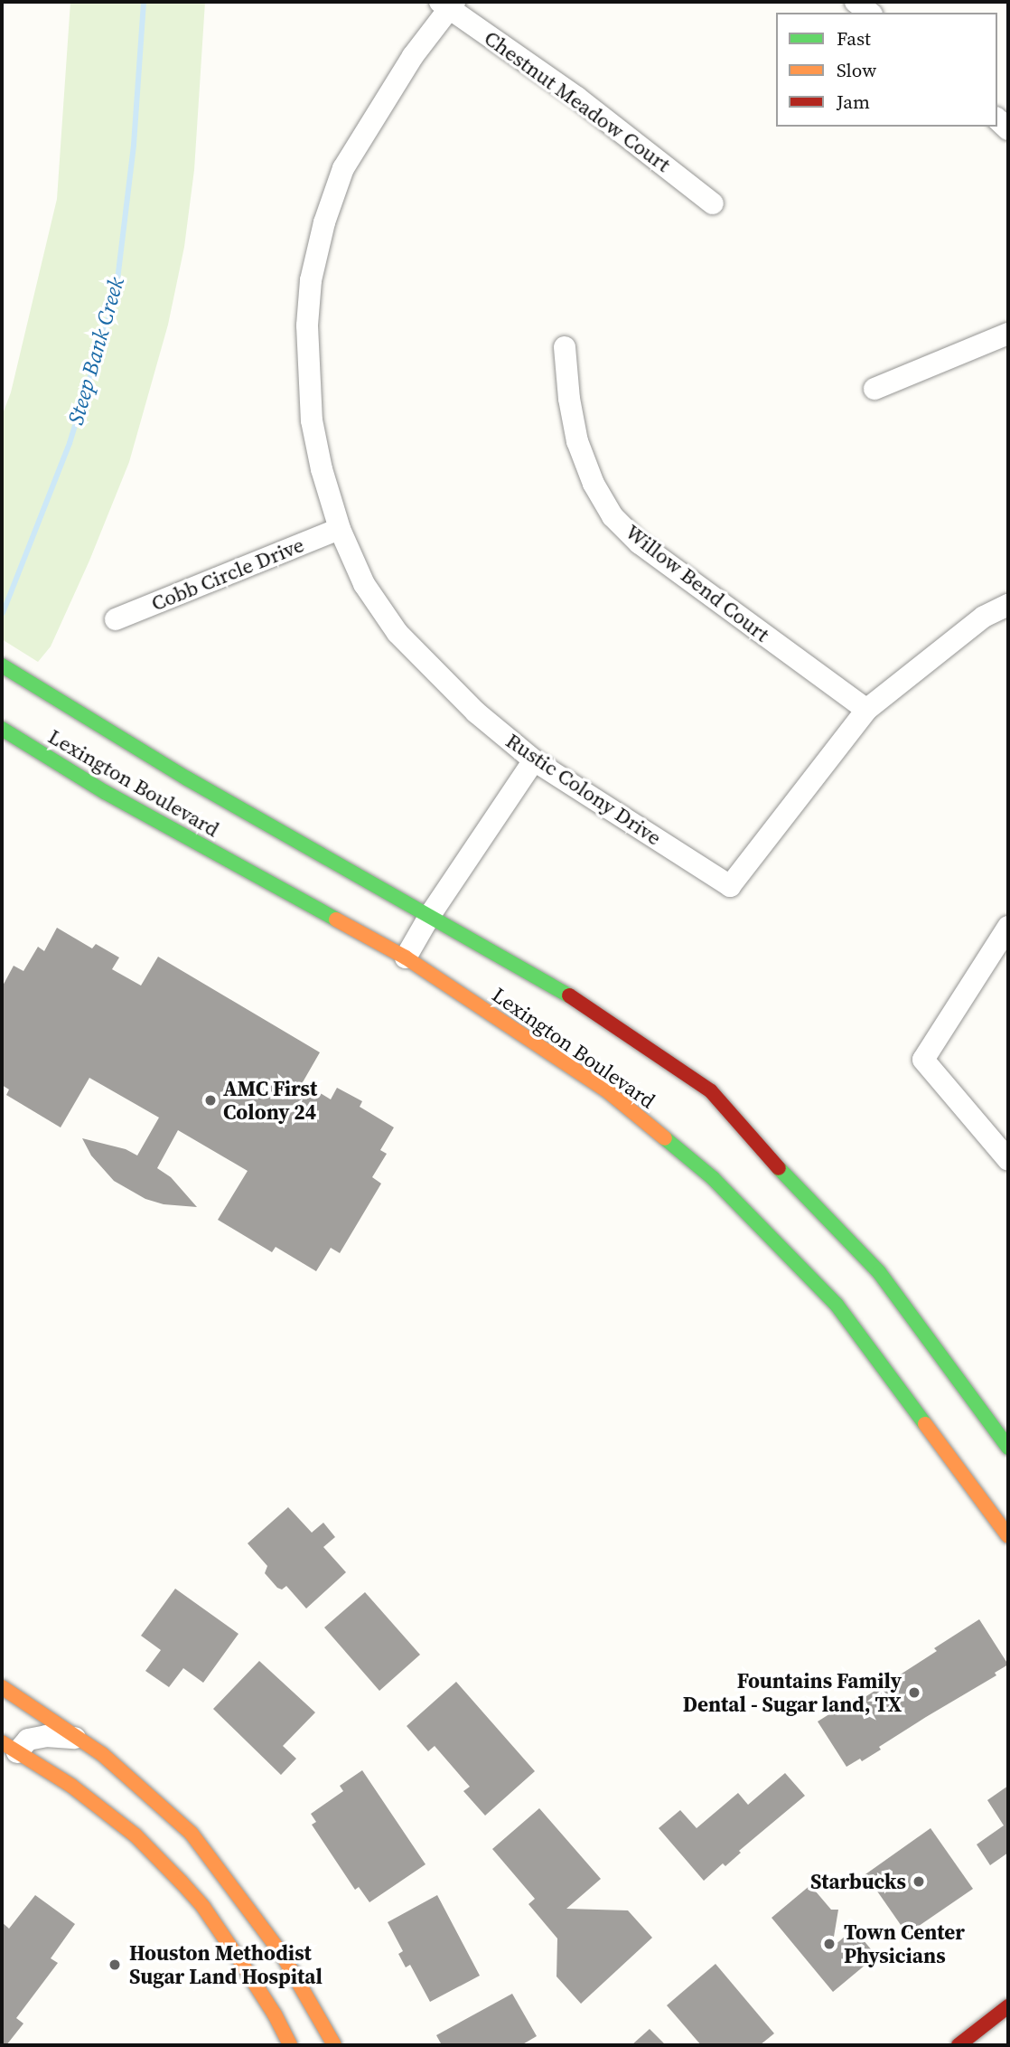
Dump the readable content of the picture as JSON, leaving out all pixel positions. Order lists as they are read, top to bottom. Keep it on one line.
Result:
{"streets":{"main road":["Lexington Boulevard"],"street":["Chestnut Meadow Court","Cobb Circle Drive","Willow Bend Court","Rustic Colony Drive"]},"crossings":[["Chestnut Meadow Court","Rustic Colony Drive"],["Cobb Circle Drive","Rustic Colony Drive"],["Willow Bend Court","Rustic Colony Drive"]],"water":["Steep Bank Creek"],"places":["AMC First Colony 24","Fountains Family Dental - Sugar land, TX","Starbucks","Town Center Physicians","Houston Methodist Sugar Land Hospital"],"legend":["Fast","Slow","Jam"]}
